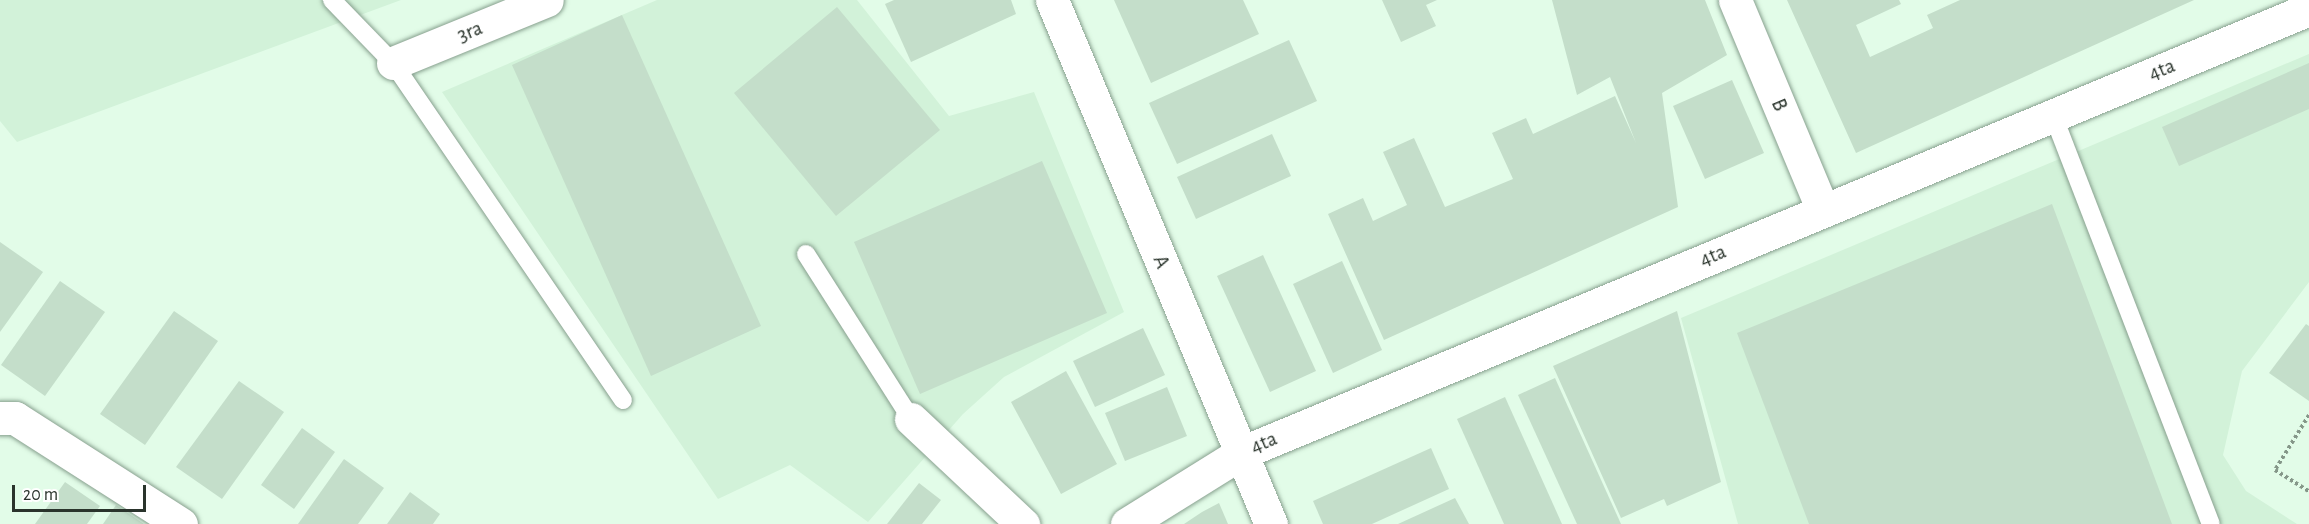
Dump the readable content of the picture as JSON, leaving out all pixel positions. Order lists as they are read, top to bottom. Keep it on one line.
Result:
{"streets":{"street":["3ra","4ta","B","A"]},"crossings":[["4ta","B"],["4ta","A"]],"scale_bar":"20 m"}
